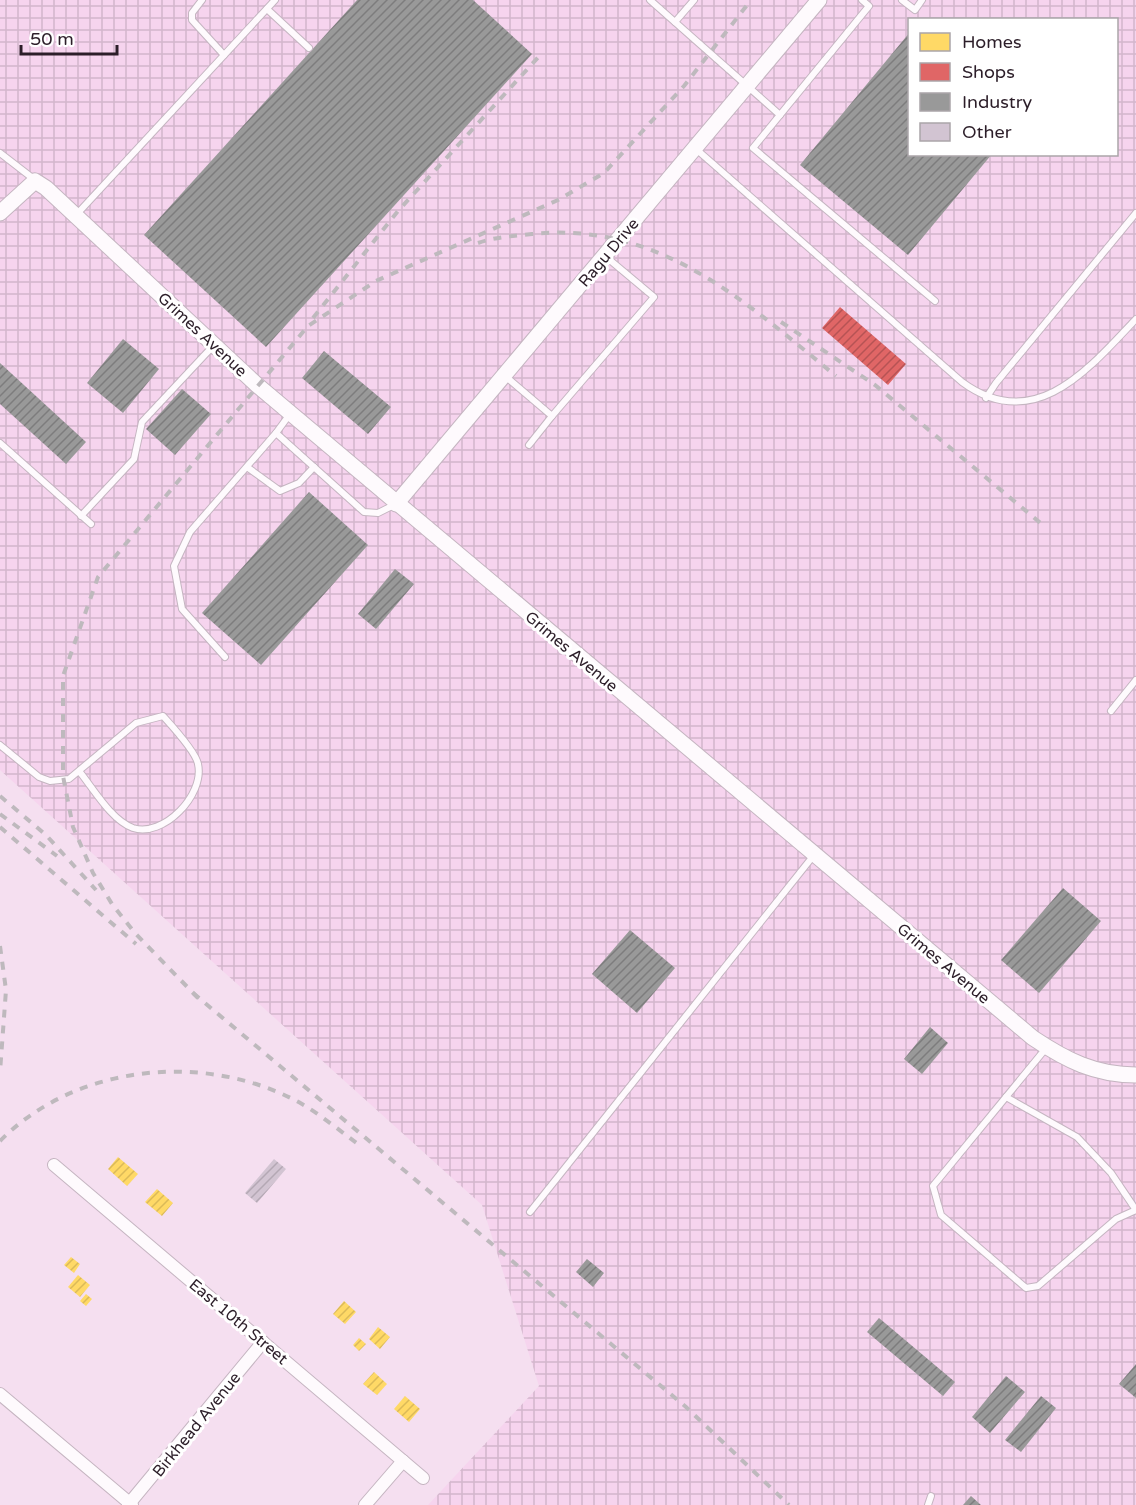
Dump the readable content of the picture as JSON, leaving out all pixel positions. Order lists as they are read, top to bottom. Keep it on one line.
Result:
{"streets":{"street":["Ragu Drive","Grimes Avenue","East 10th Street","Birkhead Avenue"]},"crossings":[["Ragu Drive","Grimes Avenue"],["East 10th Street","Birkhead Avenue"]],"legend":["Homes","Shops","Industry","Other"],"scale_bar":"50 m"}
